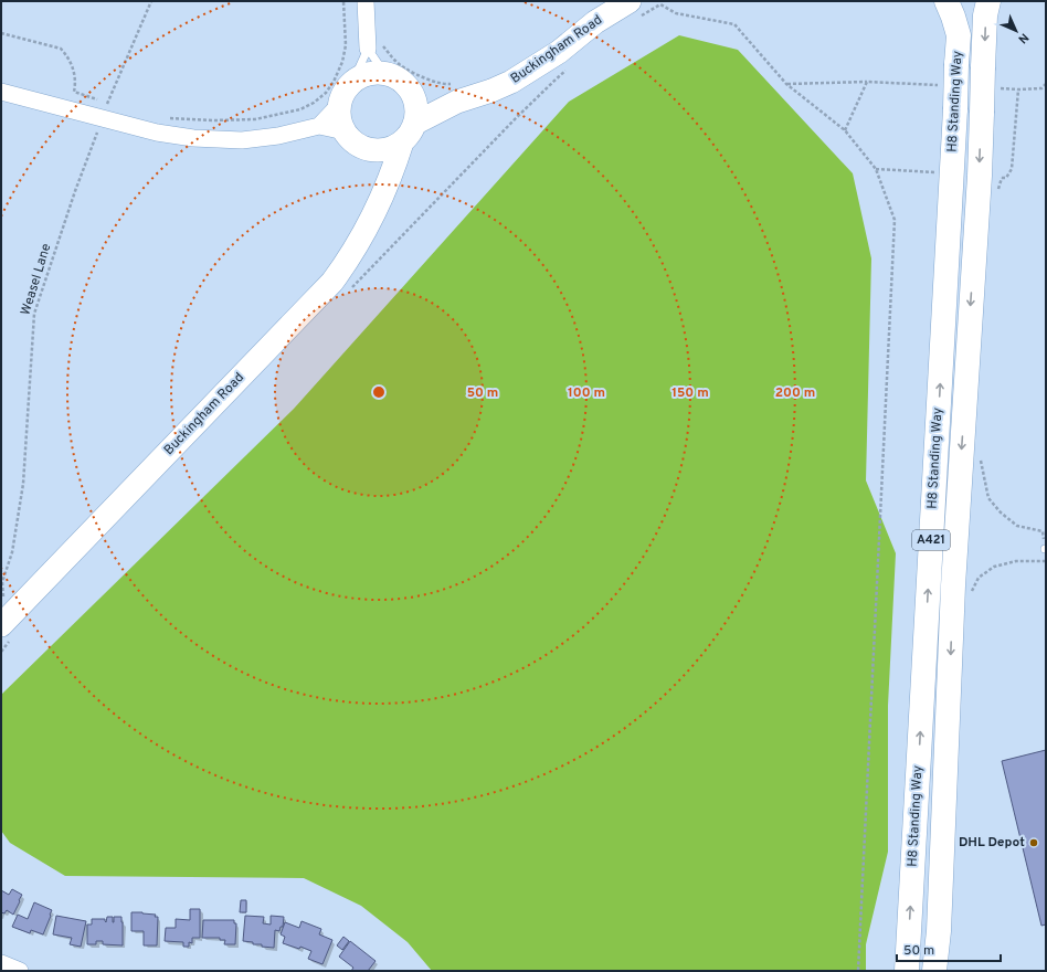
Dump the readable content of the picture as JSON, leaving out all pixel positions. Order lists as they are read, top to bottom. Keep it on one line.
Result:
{"streets":{"highway":["H8 Standing Way","A421"],"main road":["Buckingham Road"],"path":["Weasel Lane"]},"places":["DHL Depot"],"scale_bar":"50 m","north":"bottom right","rings":["50 m","100 m","150 m","200 m"]}
